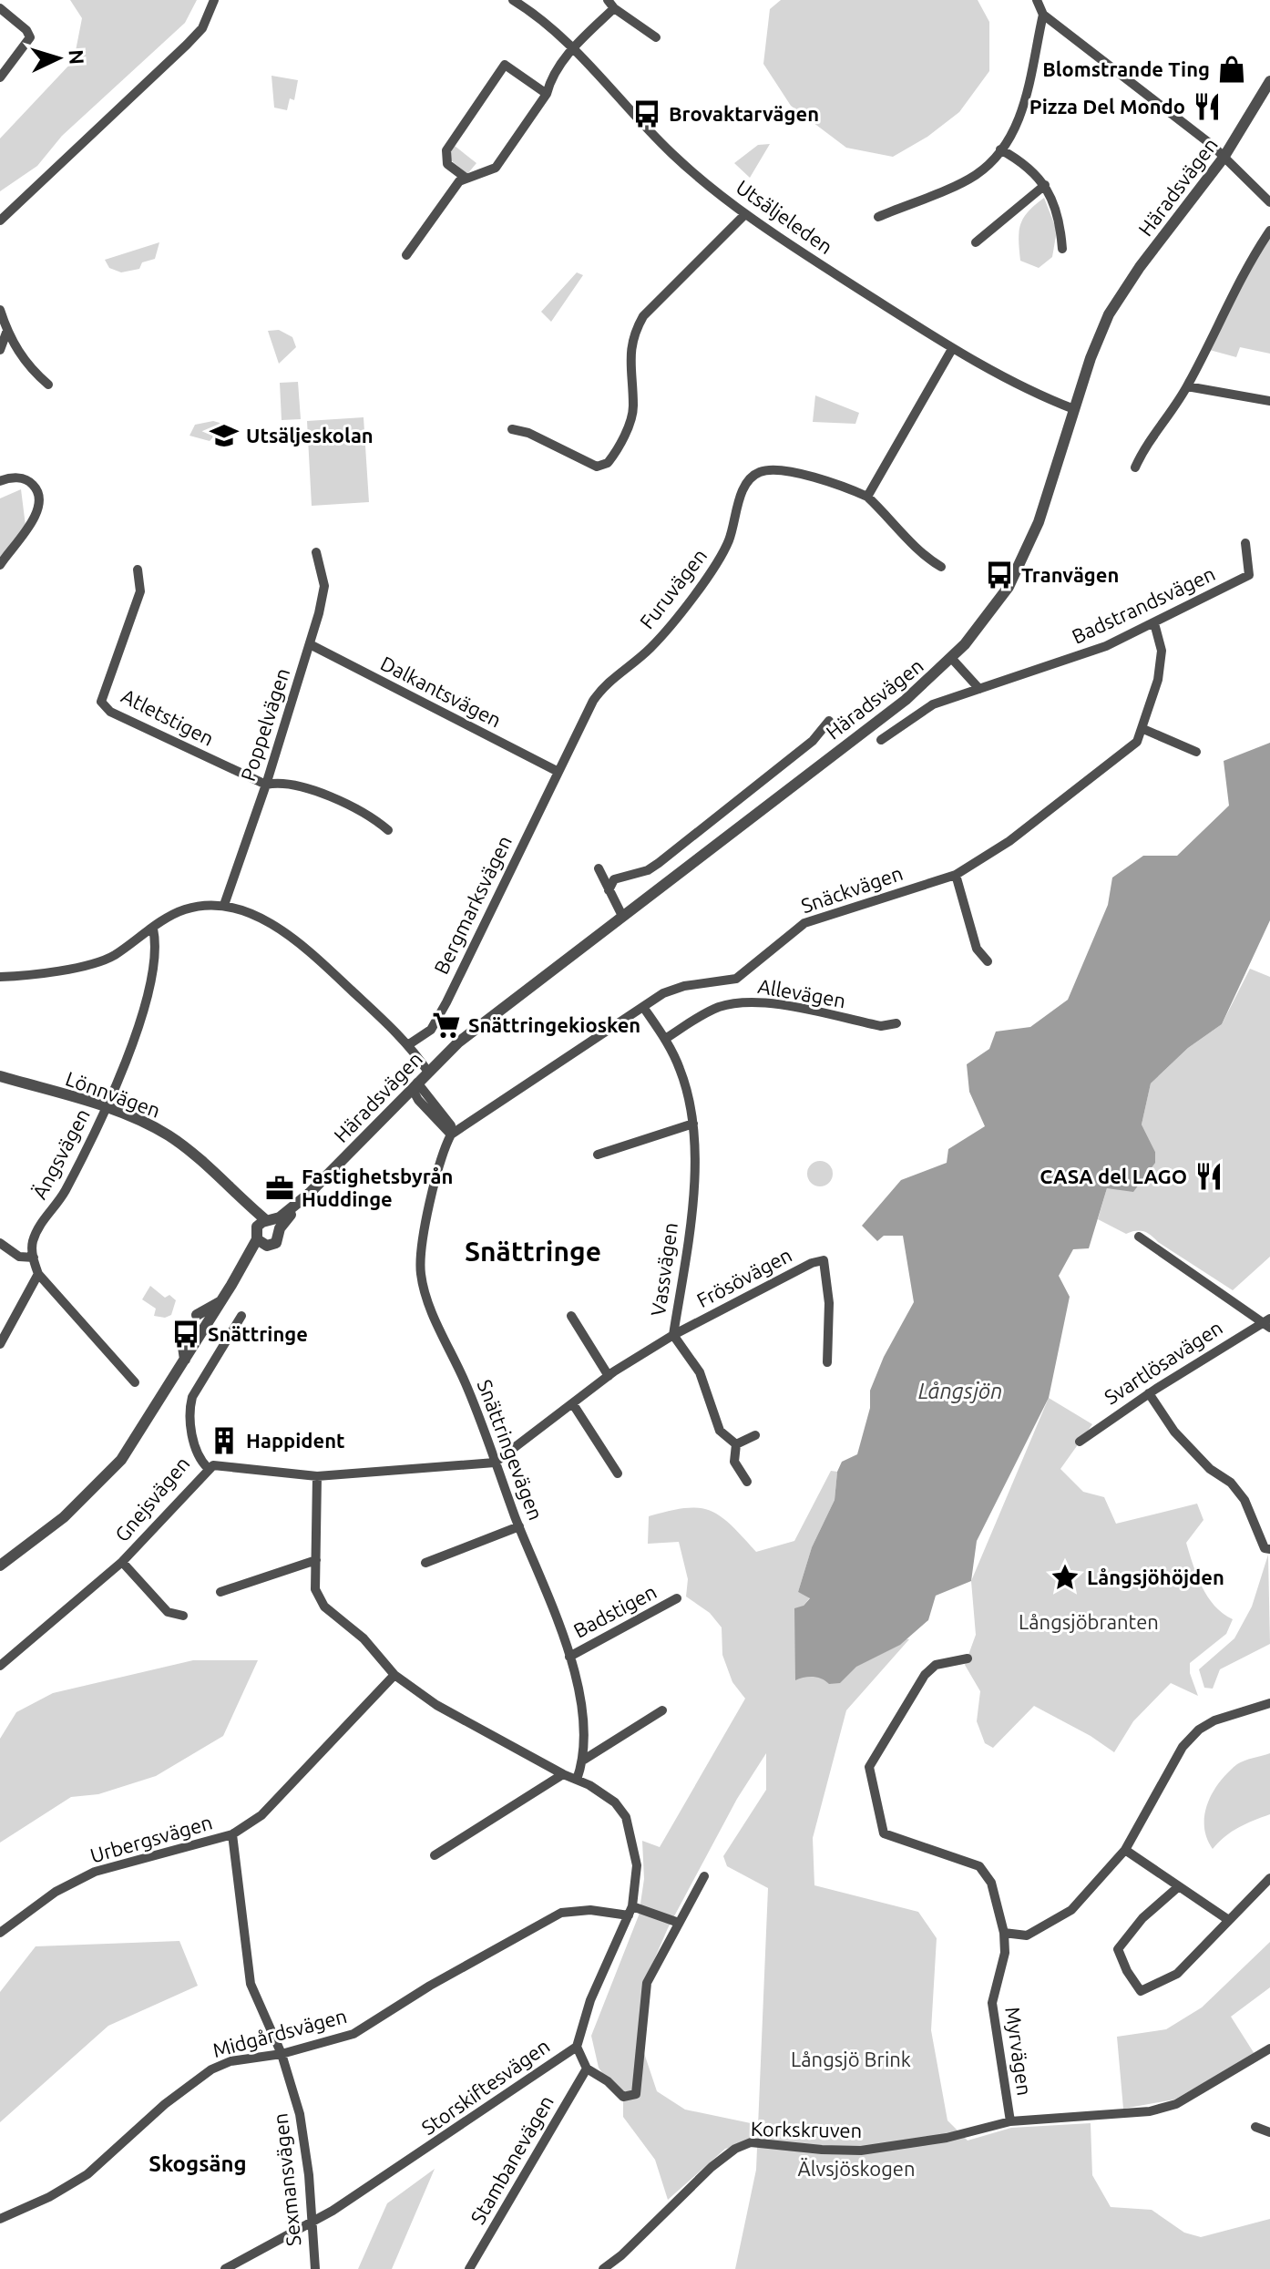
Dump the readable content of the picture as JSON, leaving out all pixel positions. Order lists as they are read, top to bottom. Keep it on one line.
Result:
{"streets":{"street":["Häradsvägen","Utsäljeleden","Furuvägen","Badstrandsvägen","Dalkantsvägen","Atletstigen","Poppelvägen","Snäckvägen","Bergmarksvägen","Allevägen","Lönnvägen","Ängsvägen","Vassvägen","Frösövägen","Svartlösavägen","Snättringevägen","Gnejsvägen","Badstigen","Urbergsvägen","Midgårdsvägen","Myrvägen","Storskiftesvägen","Korkskruven","Stambanevägen","Sexmansvägen"]},"crossings":[["Häradsvägen","Utsäljeleden"],["Häradsvägen","Lönnvägen"],["Furuvägen","Dalkantsvägen"],["Furuvägen","Bergmarksvägen"],["Badstrandsvägen","Snäckvägen"],["Dalkantsvägen","Poppelvägen"],["Dalkantsvägen","Bergmarksvägen"],["Atletstigen","Poppelvägen"],["Snäckvägen","Vassvägen"],["Snäckvägen","Snättringevägen"],["Allevägen","Vassvägen"],["Lönnvägen","Ängsvägen"],["Vassvägen","Frösövägen"],["Frösövägen","Snättringevägen"],["Snättringevägen","Badstigen"],["Snättringevägen","Storskiftesvägen"],["Urbergsvägen","Storskiftesvägen"],["Urbergsvägen","Sexmansvägen"],["Midgårdsvägen","Storskiftesvägen"],["Midgårdsvägen","Sexmansvägen"],["Myrvägen","Korkskruven"],["Storskiftesvägen","Sexmansvägen"]],"districts":["Snättringe","Skogsäng"],"water":["Långsjön"],"parks":["Långsjöbranten","Långsjö Brink","Älvsjöskogen"],"places":{"shop":["Blomstrande Ting"],"restaurant":["Pizza Del Mondo","CASA del LAGO"],"bus stop":["Brovaktarvägen","Tranvägen","Snättringe"],"school or university":["Utsäljeskolan"],"supermarket":["Snättringekiosken"],"office":["Fastighetsbyrån Huddinge"],"building":["Happident"],"place":["Långsjöhöjden"]},"north":"right"}
